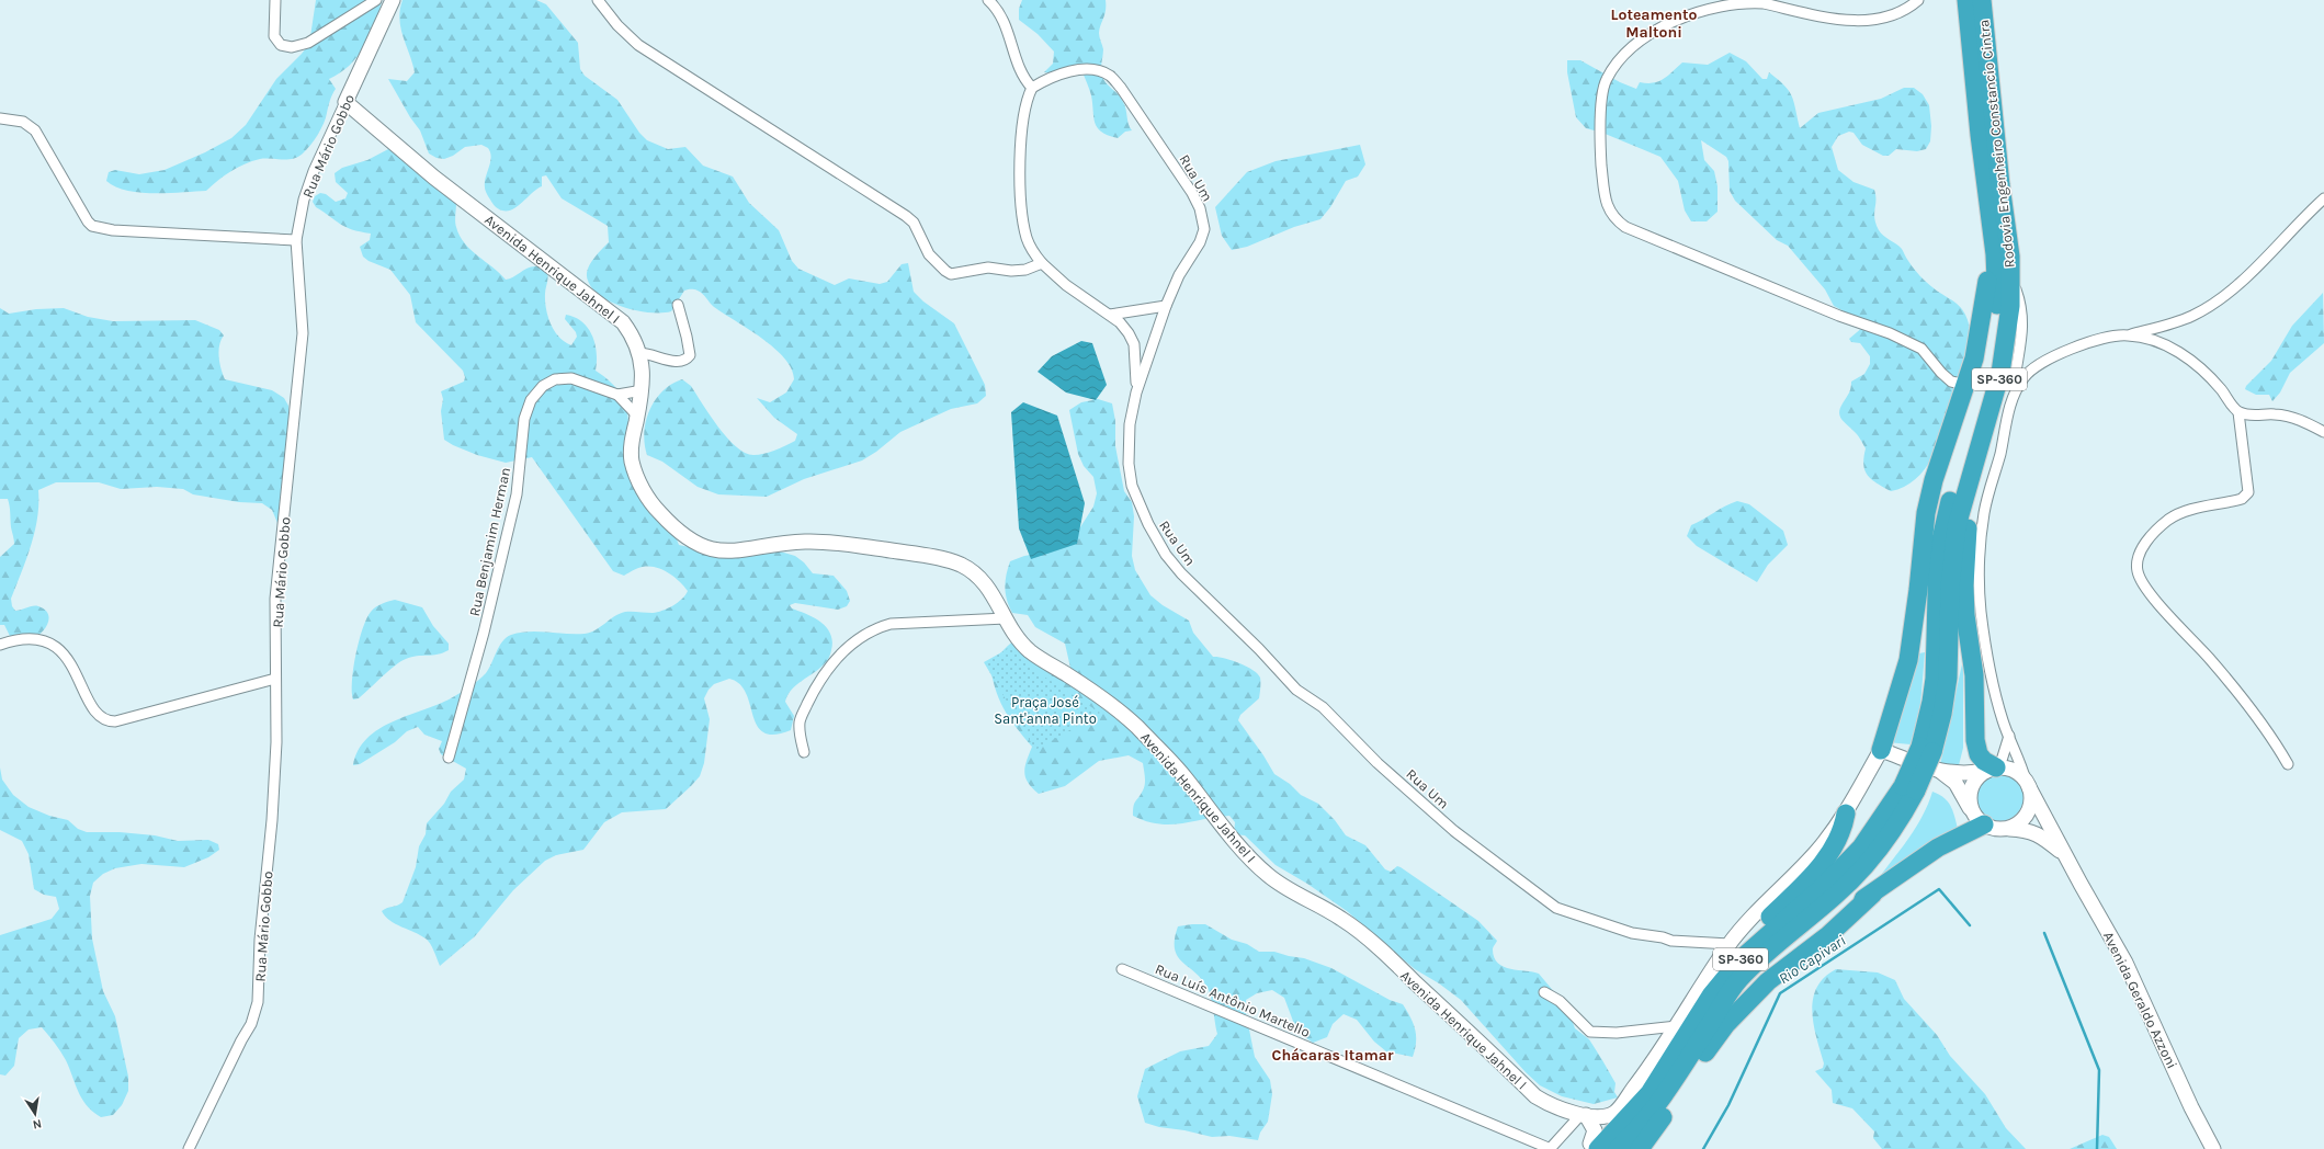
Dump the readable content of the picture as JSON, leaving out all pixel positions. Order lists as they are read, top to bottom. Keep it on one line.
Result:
{"streets":{"highway":["Rodovia Engenheiro Constancio Cintra","SP-360"],"street":["Rua Mário Gobbo","Rua Um","Avenida Henrique Jahnel I","Rua Benjamim Herman","Rua Luís Antônio Martello","Avenida Geraldo Azzoni"]},"crossings":[["Rodovia Engenheiro Constancio Cintra","SP-360"],["Rua Mário Gobbo","Avenida Henrique Jahnel I"]],"districts":["Loteamento Maltoni","Chácaras Itamar"],"water":["Rio Capivari"],"parks":["Praça José Sant'anna Pinto"],"north":"bottom"}
